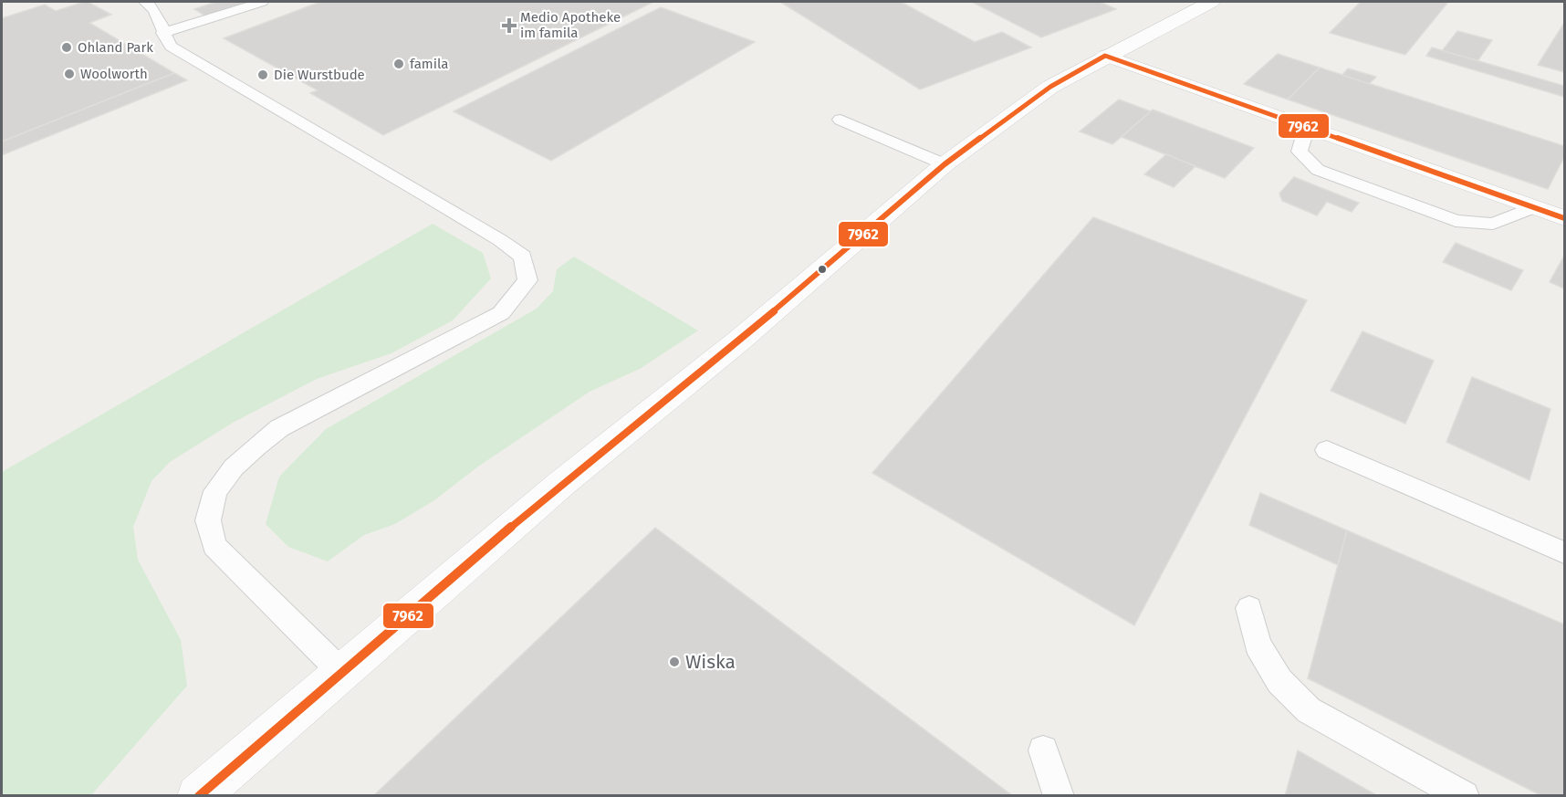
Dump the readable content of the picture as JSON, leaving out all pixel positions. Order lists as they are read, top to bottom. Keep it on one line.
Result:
{"places":{"health":["Medio Apotheke im famila"],"other":["Ohland Park","famila","Woolworth","Die Wurstbude","Wiska"]},"lines":["transit line 7962"]}
